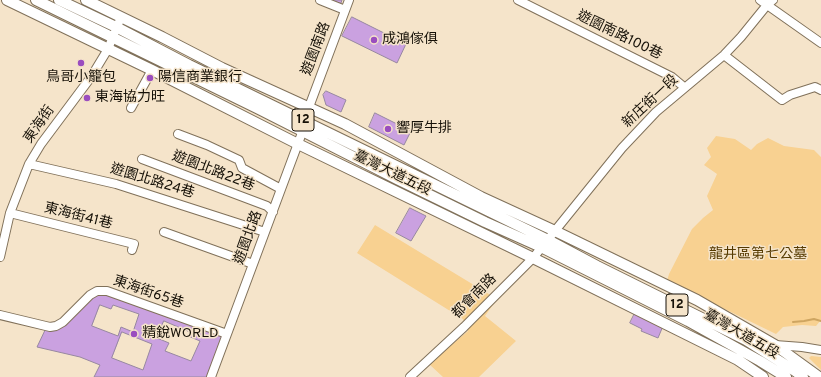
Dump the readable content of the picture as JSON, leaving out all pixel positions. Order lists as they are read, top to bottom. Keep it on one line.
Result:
{"streets":{"main road":["12","臺灣大道五段"],"street":["遊園南路100巷","遊園南路","新庄街一段","東海街","遊園北路22巷","遊園北路24巷","東海街41巷","遊園北路","東海街65巷","都會南路"]},"crossings":[["遊園南路100巷","新庄街一段"],["遊園南路","臺灣大道五段"],["遊園南路","遊園北路"],["新庄街一段","臺灣大道五段"],["新庄街一段","都會南路"],["東海街","臺灣大道五段"],["東海街","遊園北路24巷"],["東海街","東海街41巷"],["遊園北路22巷","遊園北路"],["臺灣大道五段","遊園北路"],["臺灣大道五段","都會南路"],["遊園北路24巷","遊園北路"],["遊園北路","東海街65巷"]],"parks":["龍井區第七公墓"],"places":["成鴻傢俱","鳥哥小籠包","陽信商業銀行","東海協力旺","響厚牛排","精銳WORLD"]}
